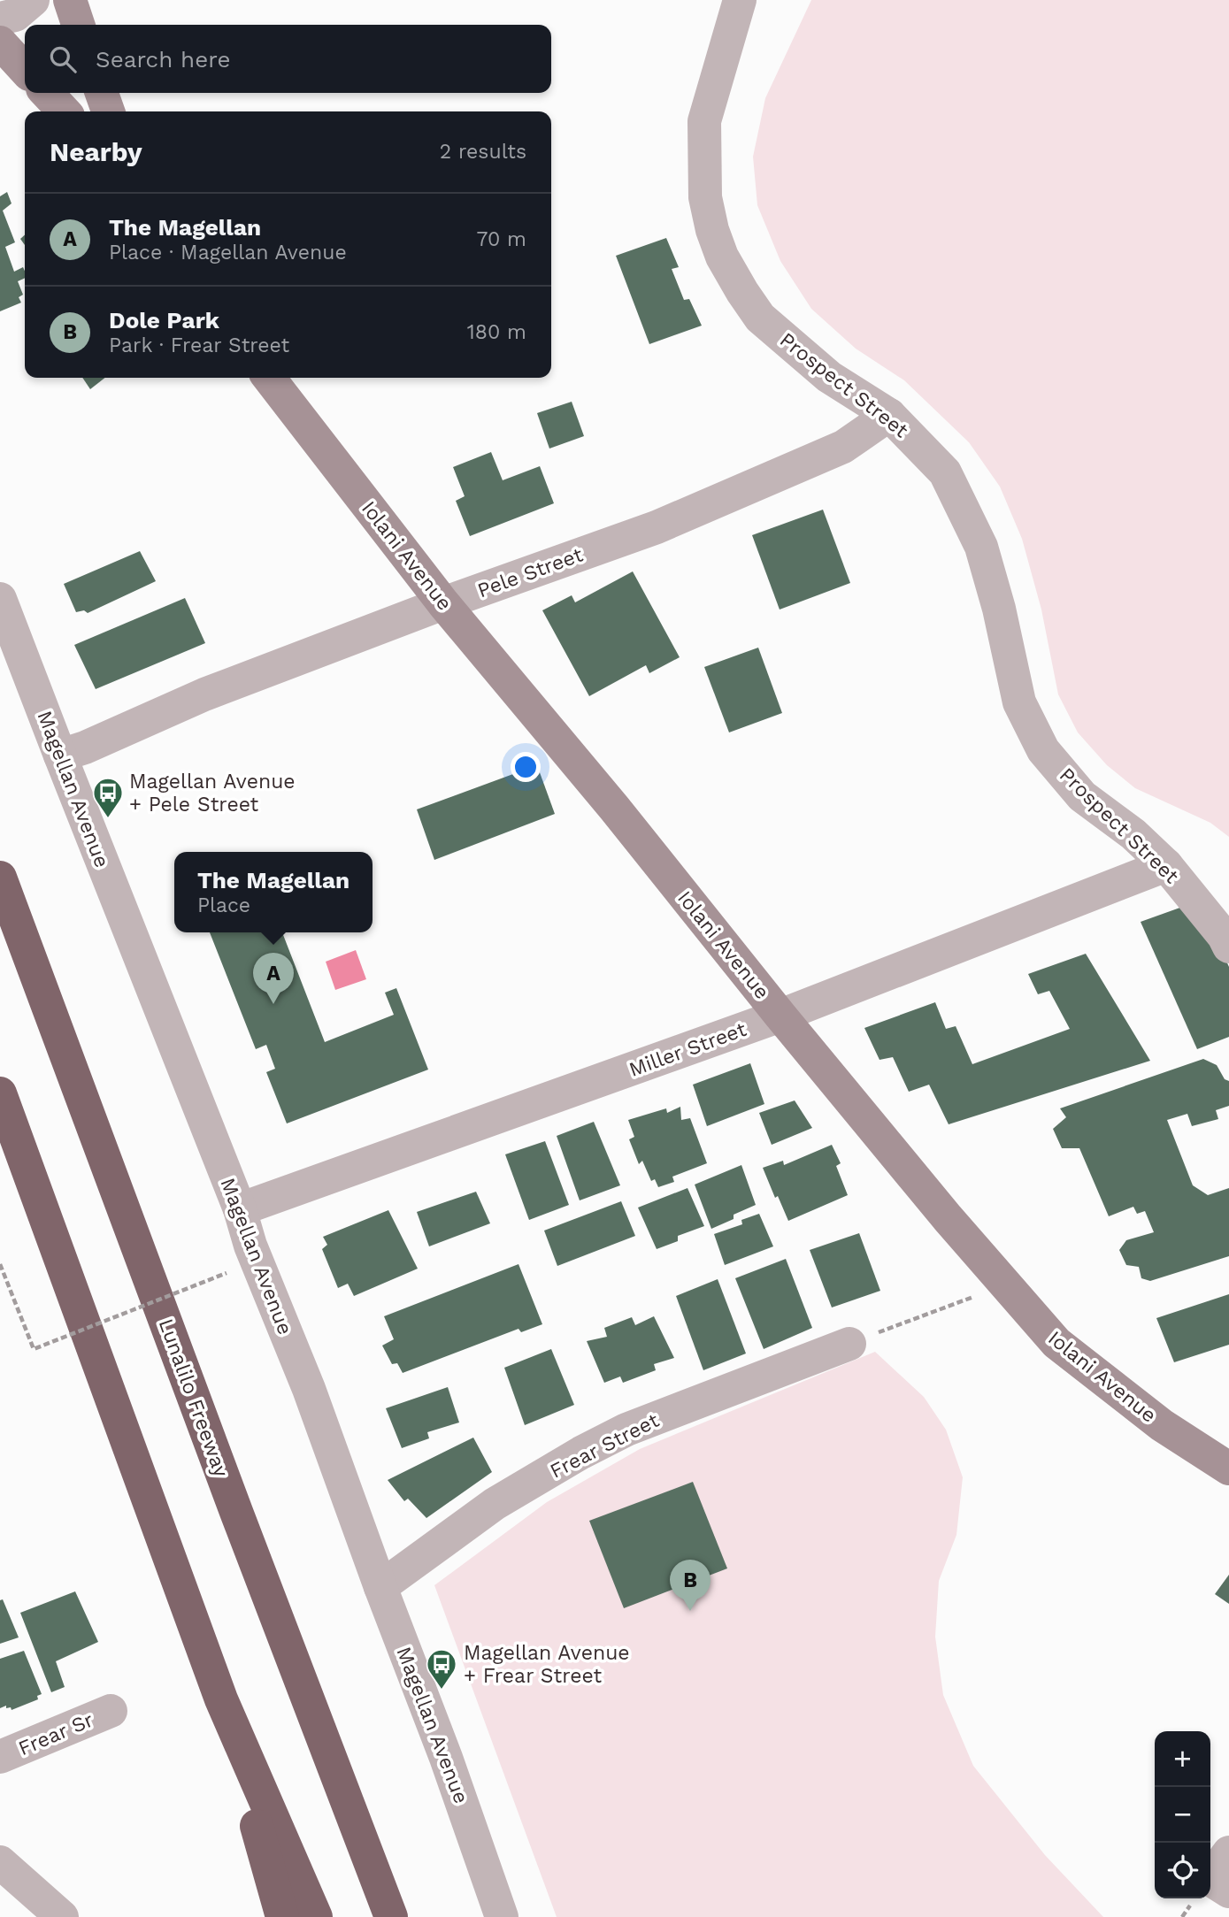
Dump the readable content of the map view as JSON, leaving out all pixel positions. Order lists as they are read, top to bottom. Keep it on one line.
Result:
{"streets":{"highway":["Lunalilo Freeway"],"main road":["Iolani Avenue"],"street":["Prospect Street","Pele Street","Magellan Avenue","Miller Street","Frear Street","Frear Sr"]},"crossings":[["Prospect Street","Pele Street"],["Prospect Street","Miller Street"],["Iolani Avenue","Pele Street"],["Iolani Avenue","Miller Street"],["Pele Street","Magellan Avenue"],["Magellan Avenue","Miller Street"],["Magellan Avenue","Frear Street"]],"places":{"bus stop":["Magellan Avenue + Pele Street","Magellan Avenue + Frear Street"]},"page":{"search":"Search here","heading":["Nearby","2 results"],"list":[{"mark":"A","name":"The Magellan","note":"Place · Magellan Avenue","value":"70 m"},{"mark":"B","name":"Dole Park","note":"Park · Frear Street","value":"180 m"}],"popup":["The Magellan","Place"],"pins":["A","B"],"map_buttons":["+","−"]}}
